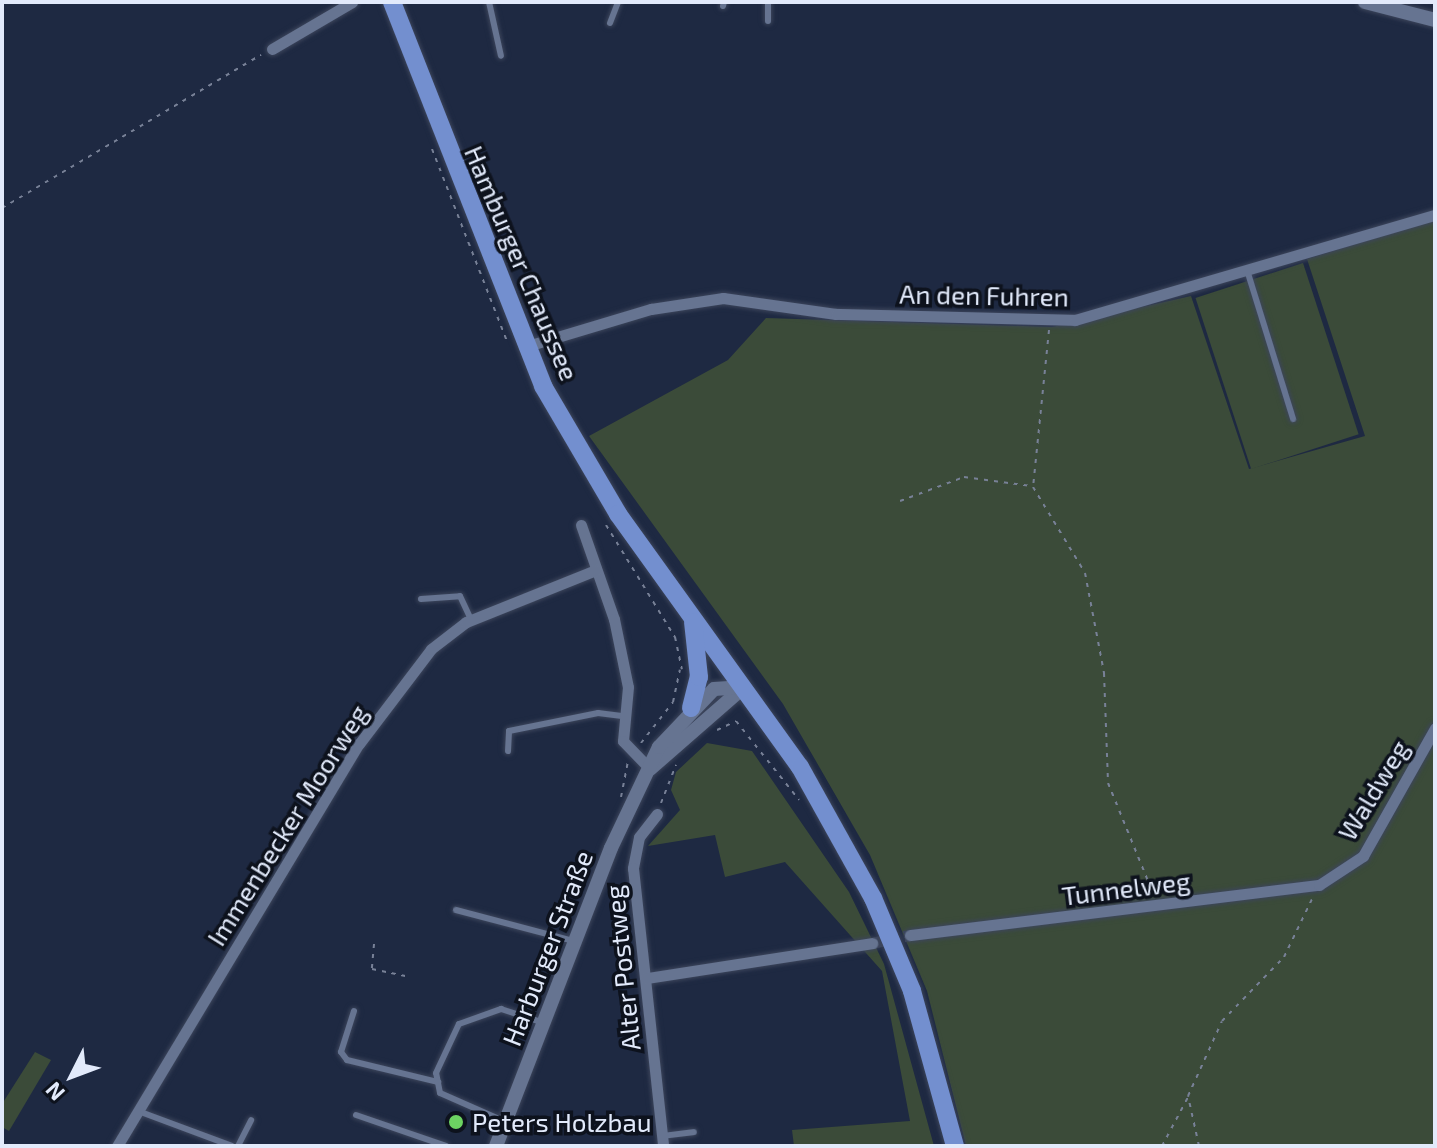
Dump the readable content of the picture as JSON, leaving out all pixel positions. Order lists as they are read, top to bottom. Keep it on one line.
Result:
{"streets":{"main road":["Hamburger Chaussee"],"street":["An den Fuhren","Waldweg","Immenbecker Moorweg","Tunnelweg","Harburger Straße","Alter Postweg"]},"crossings":[["Hamburger Chaussee","An den Fuhren"],["Hamburger Chaussee","Harburger Straße"],["Waldweg","Tunnelweg"]],"places":["Peters Holzbau"],"north":"bottom left"}
